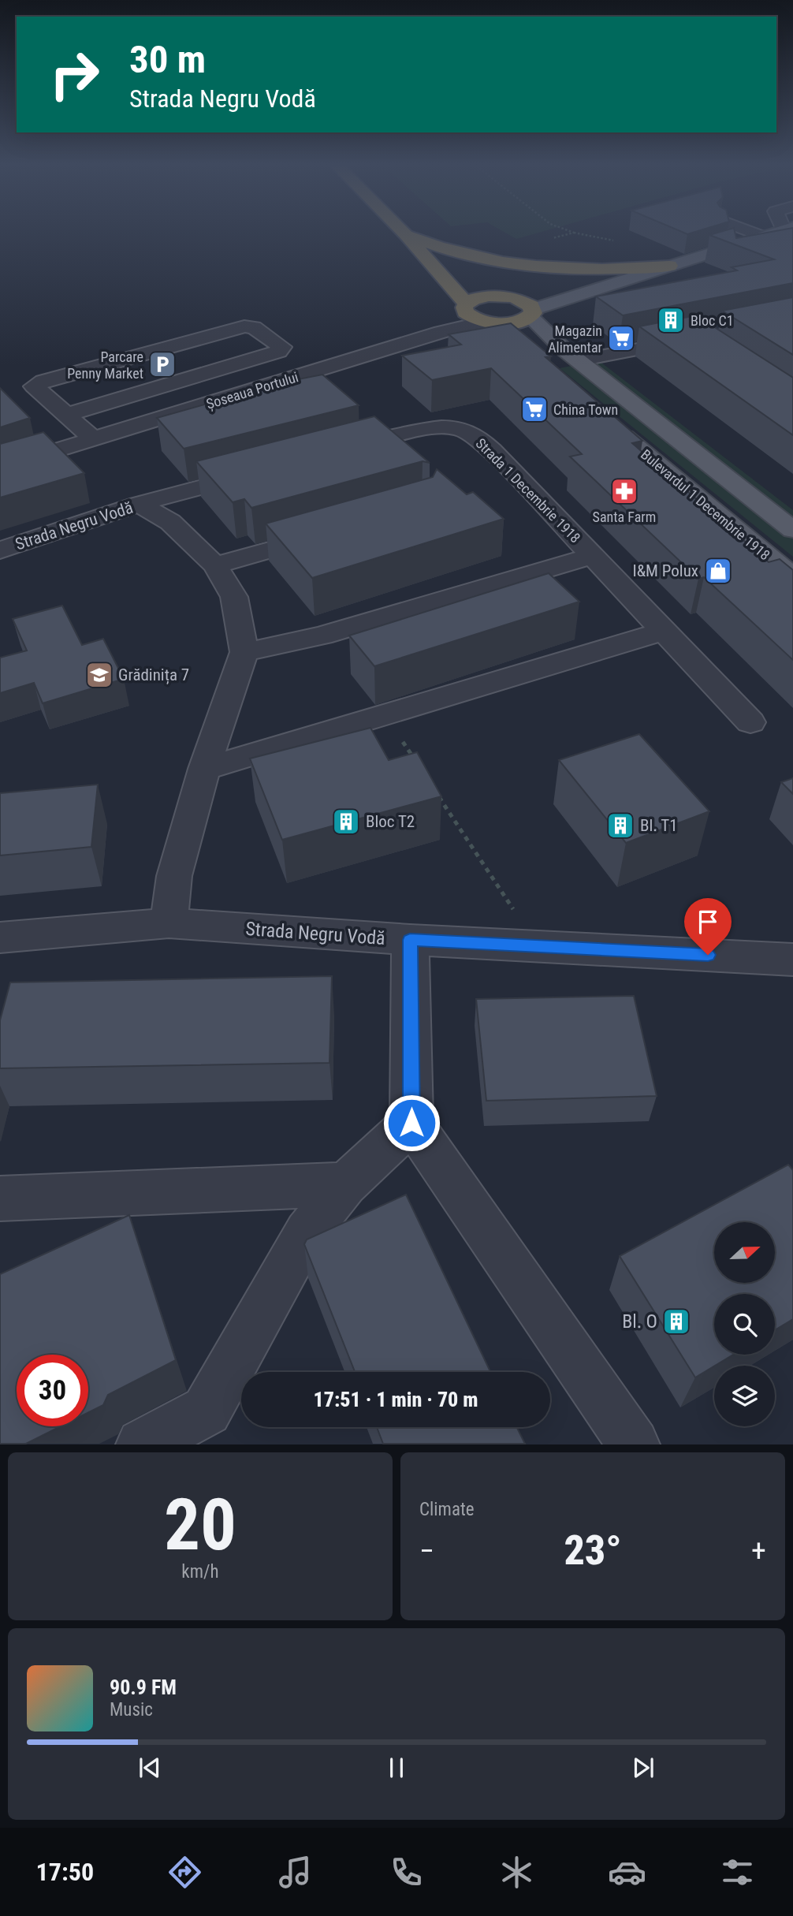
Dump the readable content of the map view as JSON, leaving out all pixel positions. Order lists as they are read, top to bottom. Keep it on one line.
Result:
{"streets":{"main road":["Bulevardul 1 Decembrie 1918"],"street":["Șoseaua Portului","Strada 1 Decembrie 1918","Strada Negru Vodă"]},"crossings":[["Strada 1 Decembrie 1918","Strada Negru Vodă"]],"places":{"building":["Bloc C1","Bloc T2","Bl. T1","Bl. O"],"supermarket":["Magazin Alimentar","China Town"],"parking":["Parcare Penny Market"],"pharmacy":["Santa Farm"],"shop":["I&M Polux"],"school or university":["Grădinița 7"]},"north":"right","page":{"turn":["30 m","Strada Negru Vodă"],"limit":"30","trip":"17:51 · 1 min · 70 m","tile":[["20","km/h"],"Climate"],"heat":["−","23°","+"],"song":["90.9 FM","Music"],"tabs":"17:50"}}
